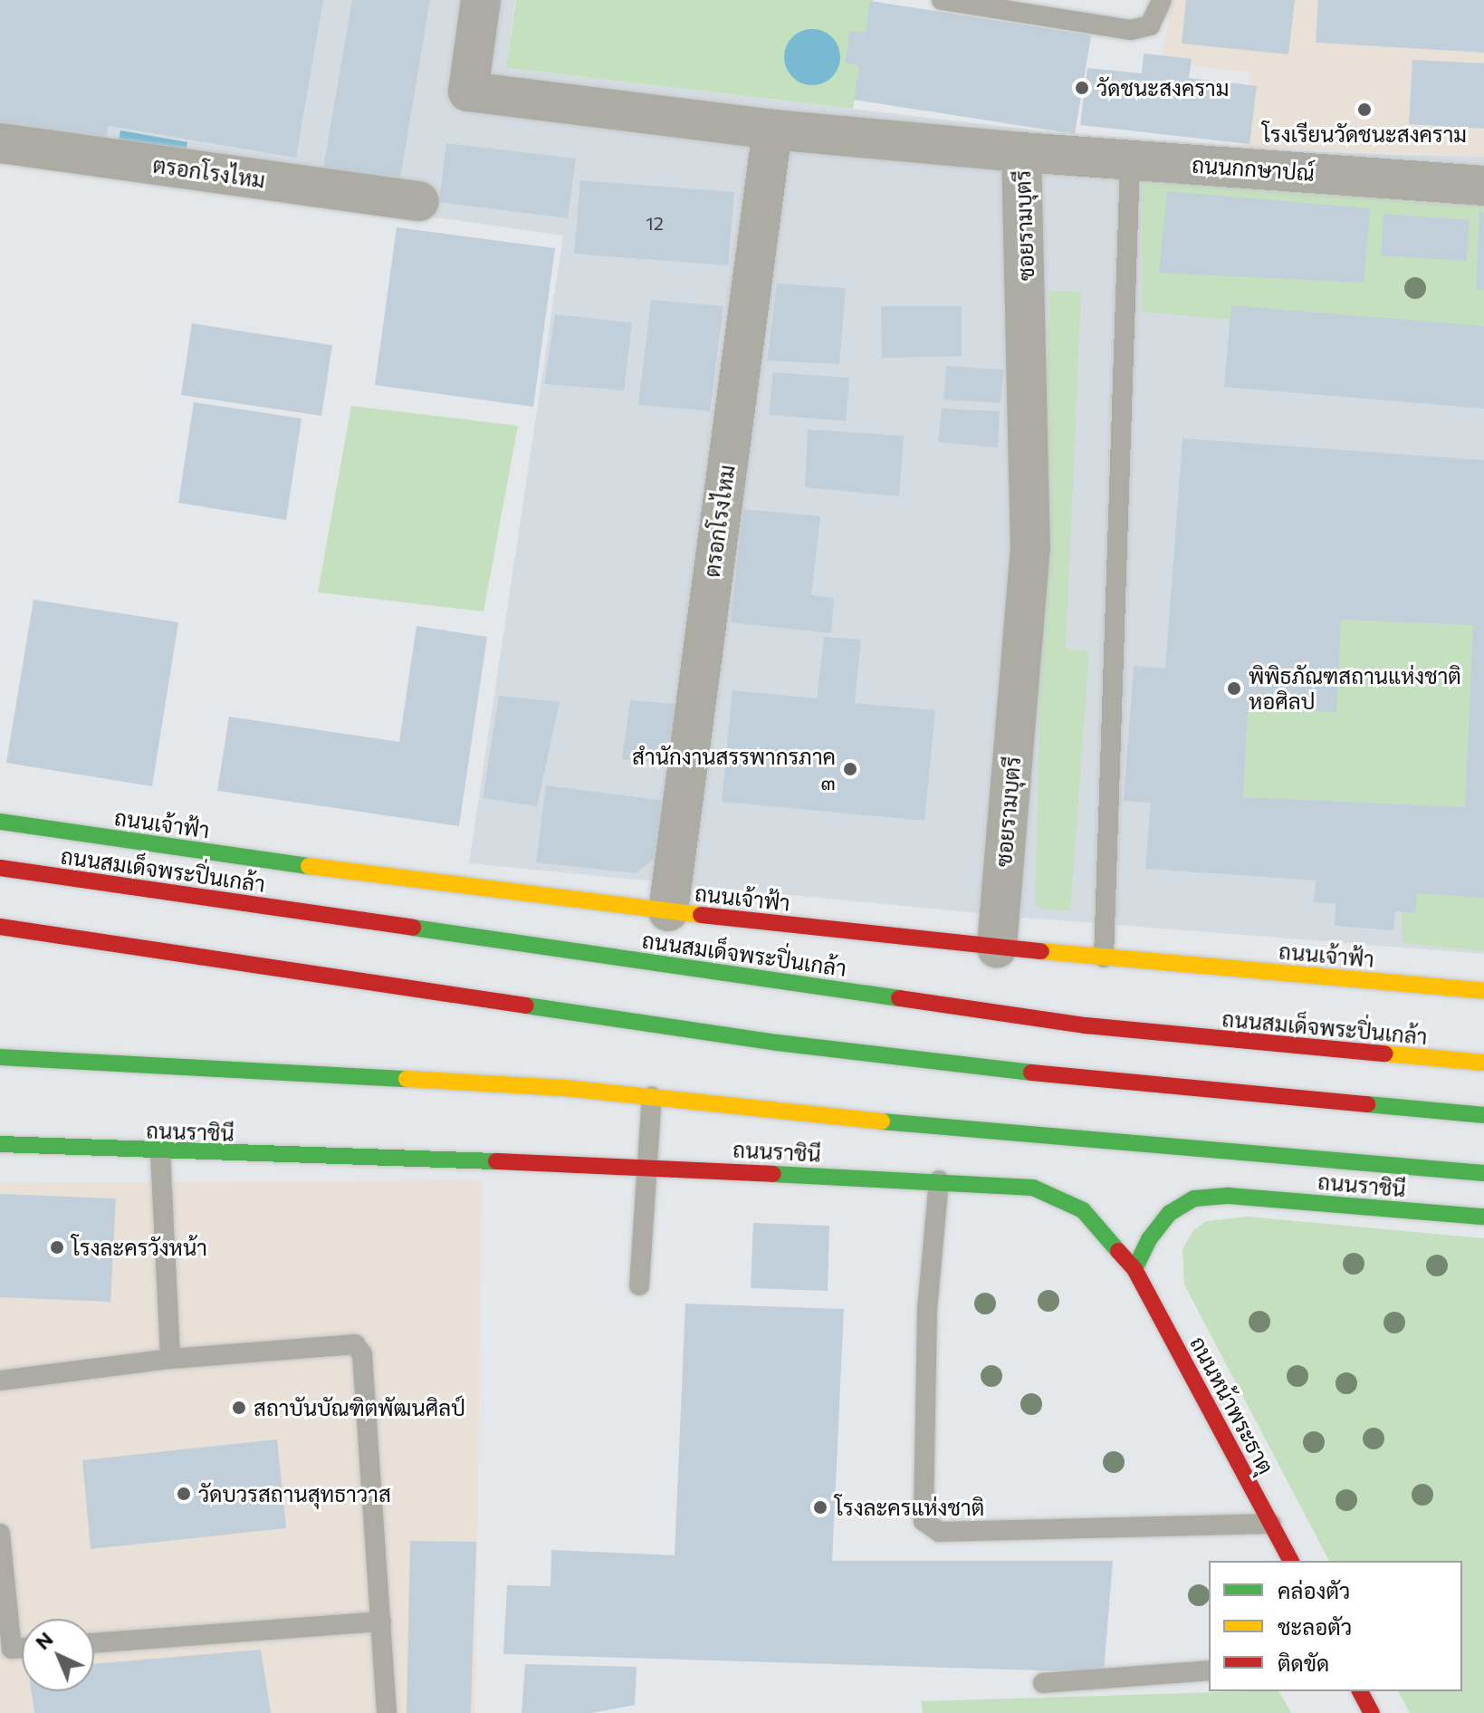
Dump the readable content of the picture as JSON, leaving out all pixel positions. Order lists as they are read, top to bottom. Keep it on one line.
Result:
{"streets":{"main road":["ถนนเจ้าฟ้า","ถนนสมเด็จพระปิ่นเกล้า","ถนนราชินี","ถนนหน้าพระธาตุ"],"street":["ถนนกกษาปณ์","ตรอกโรงไหม","ซอยรามบุตรี"]},"crossings":[["ถนนกกษาปณ์","ซอยรามบุตรี"],["ตรอกโรงไหม","ซอยรามบุตรี"],["ตรอกโรงไหม","ถนนเจ้าฟ้า"],["ซอยรามบุตรี","ถนนเจ้าฟ้า"],["ถนนราชินี","ถนนหน้าพระธาตุ"]],"places":["วัดชนะสงคราม","โรงเรียนวัดชนะสงคราม","พิพิธภัณฑสถานแห่งชาติ หอศิลป","สำนักงานสรรพากรภาค ๓","โรงละครวังหน้า","สถาบันบัณฑิตพัฒนศิลป์","วัดบวรสถานสุทธาวาส","โรงละครแห่งชาติ"],"house_numbers":["12"],"legend":["คล่องตัว","ชะลอตัว","ติดขัด"],"north":"top left"}
